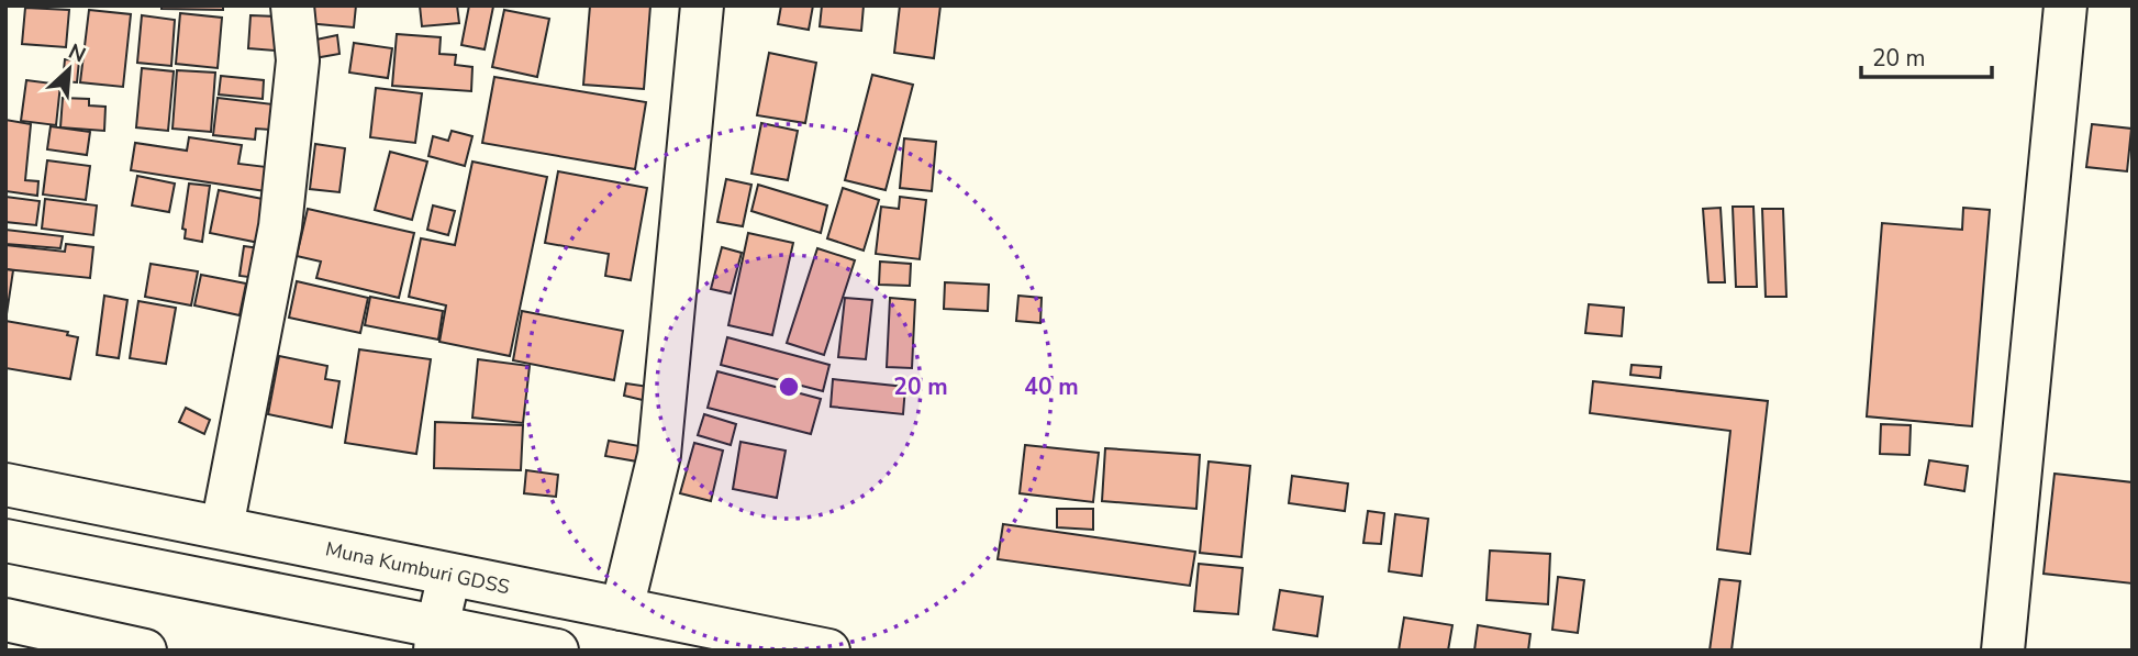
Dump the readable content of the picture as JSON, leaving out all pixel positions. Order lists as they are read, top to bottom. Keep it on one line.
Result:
{"streets":{"main road":["Muna Kumburi GDSS"]},"scale_bar":"20 m","north":"top right","rings":["20 m","40 m"]}
